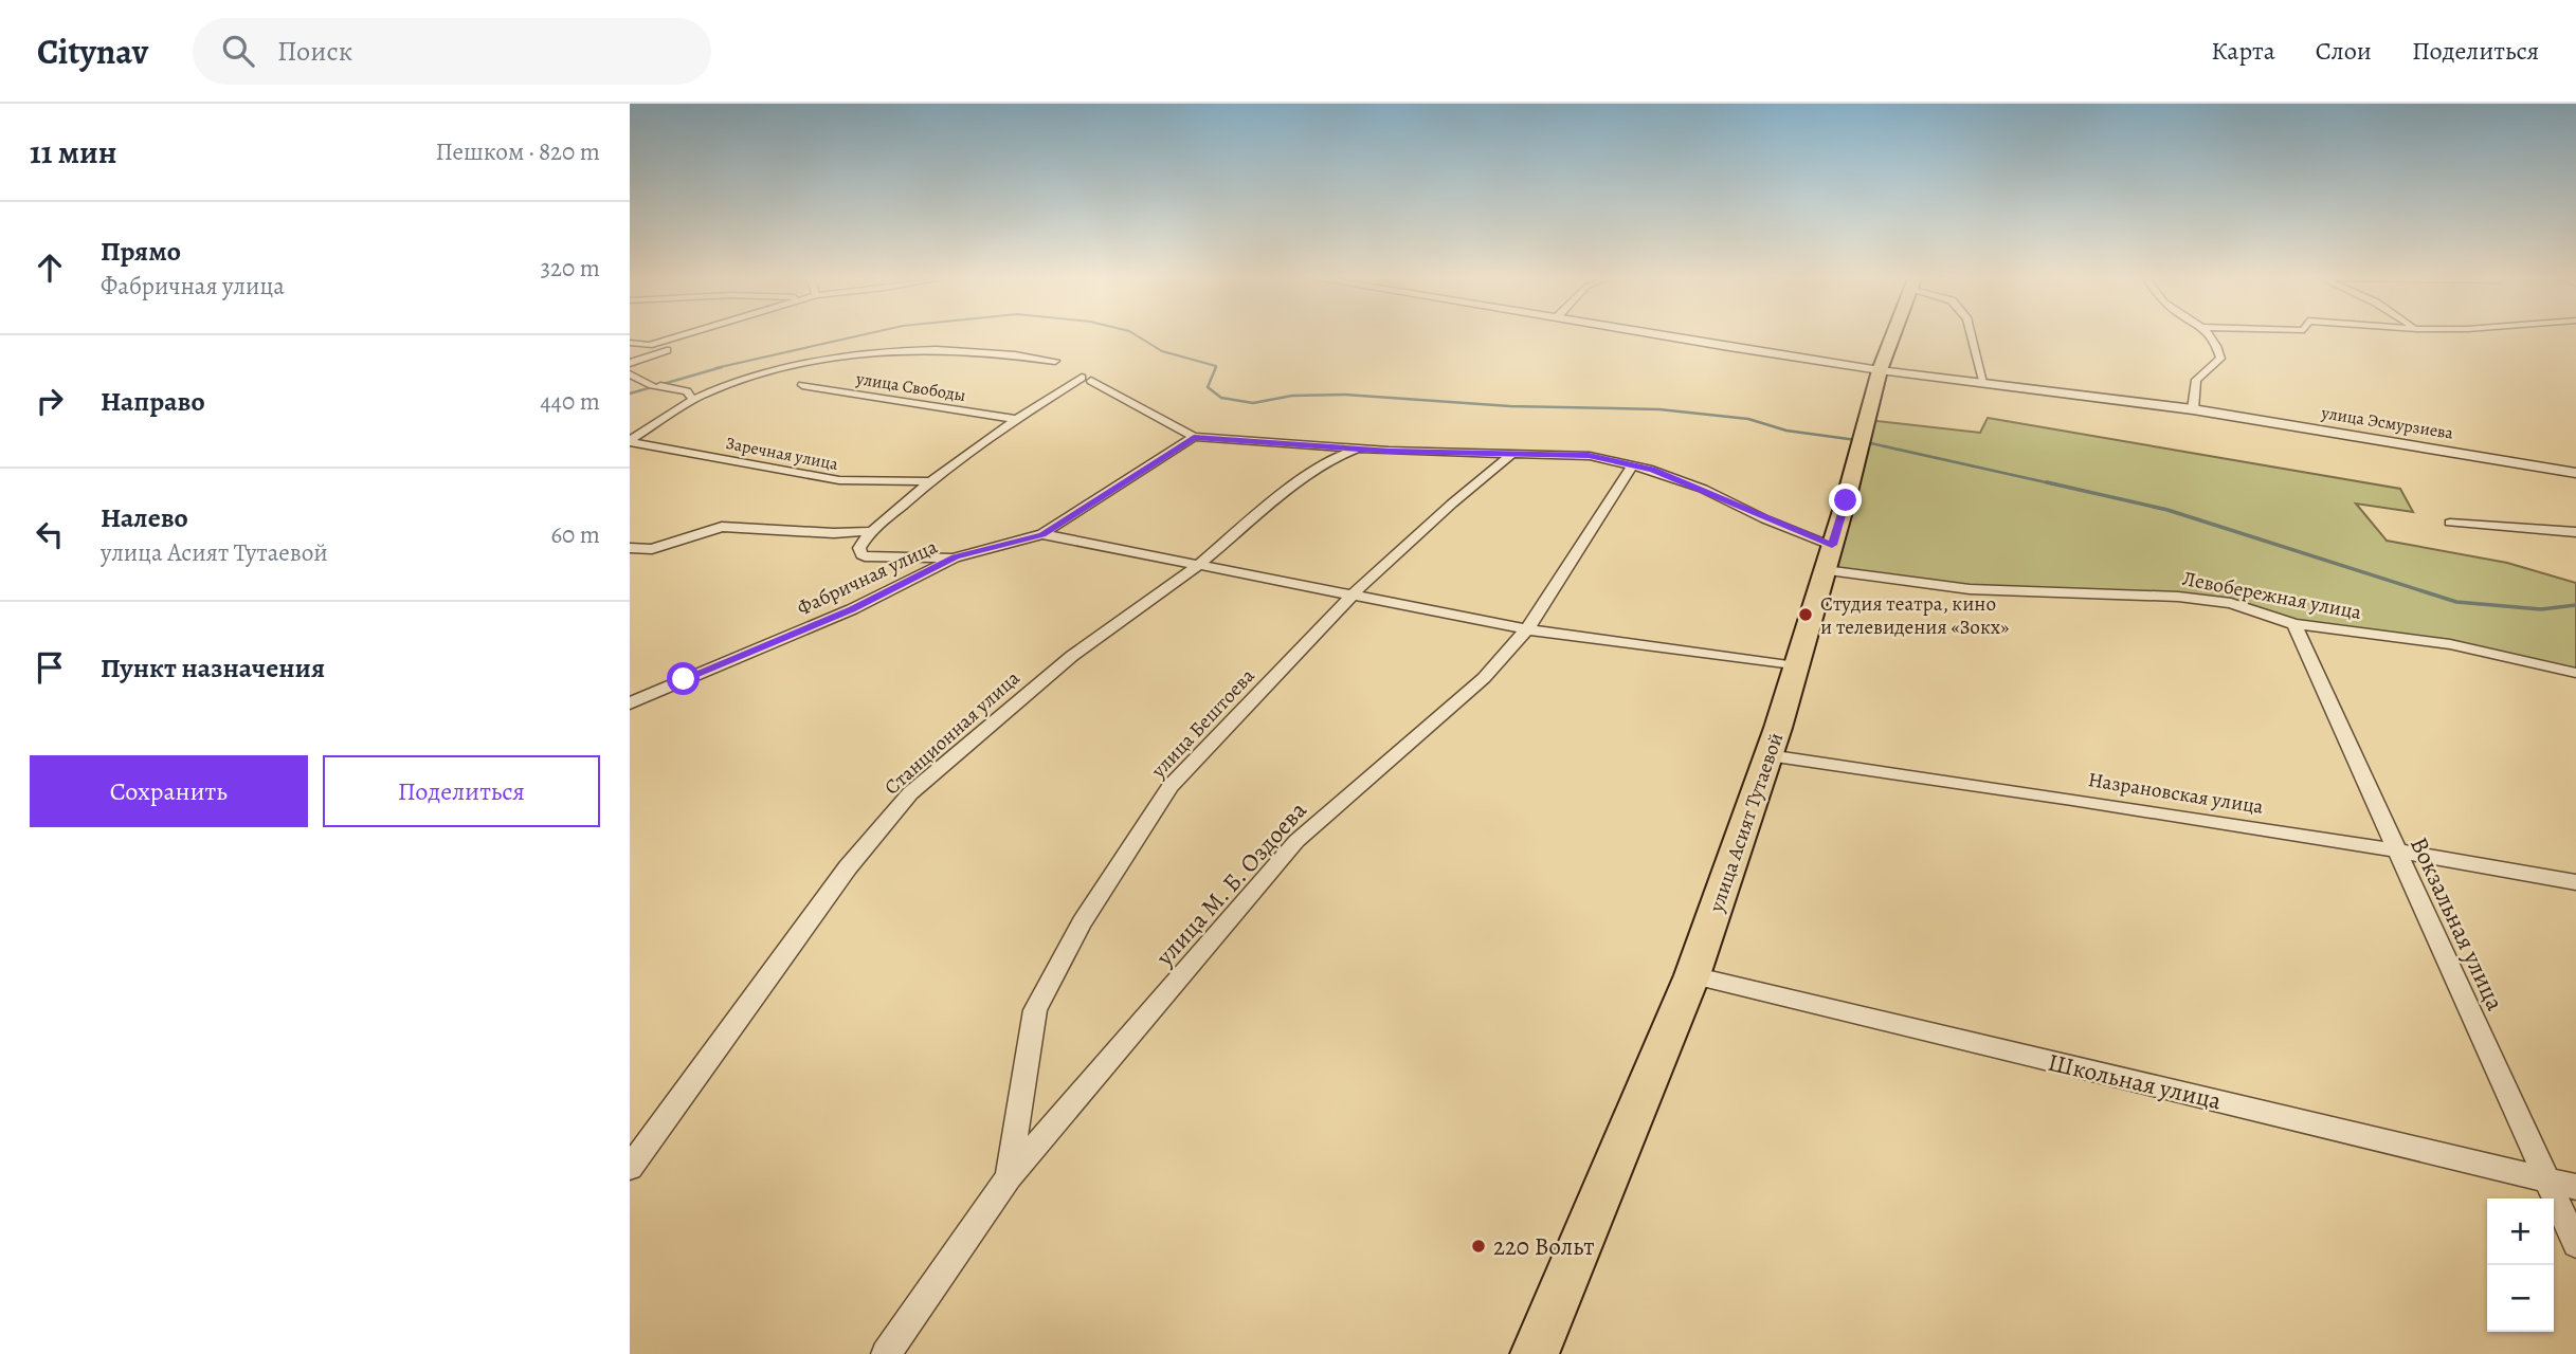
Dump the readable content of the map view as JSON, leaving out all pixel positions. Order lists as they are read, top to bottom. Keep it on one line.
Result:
{"streets":{"main road":["улица Асият Тутаевой"],"street":["улица Свободы","улица Эсмурзиева","Заречная улица","Фабричная улица","Левобережная улица","улица Бештоева","Станционная улица","Назрановская улица","улица М. Б. Оздоева","Вокзальная улица","Школьная улица"]},"crossings":[["улица Эсмурзиева","улица Асият Тутаевой"],["Фабричная улица","Левобережная улица"],["Левобережная улица","улица Бештоева"],["Левобережная улица","Станционная улица"],["Левобережная улица","улица Асият Тутаевой"],["Левобережная улица","улица М. Б. Оздоева"],["Левобережная улица","Вокзальная улица"],["улица Бештоева","улица М. Б. Оздоева"],["Назрановская улица","улица Асият Тутаевой"],["Назрановская улица","Вокзальная улица"],["улица Асият Тутаевой","Школьная улица"],["Вокзальная улица","Школьная улица"]],"places":["Студия театра, кино и телевидения «Зокх»","220 Вольт"],"page":{"header":"Citynav","search":"Поиск","nav":["Карта","Слои","Поделиться"],"heading":["11 мин","Пешком · 820 m"],"list":[["Прямо","Фабричная улица","320 m"],["Направо","440 m"],["Налево","улица Асият Тутаевой","60 m"],"Пункт назначения"],"buttons":["Сохранить","Поделиться"],"map_buttons":["+","−"]}}
